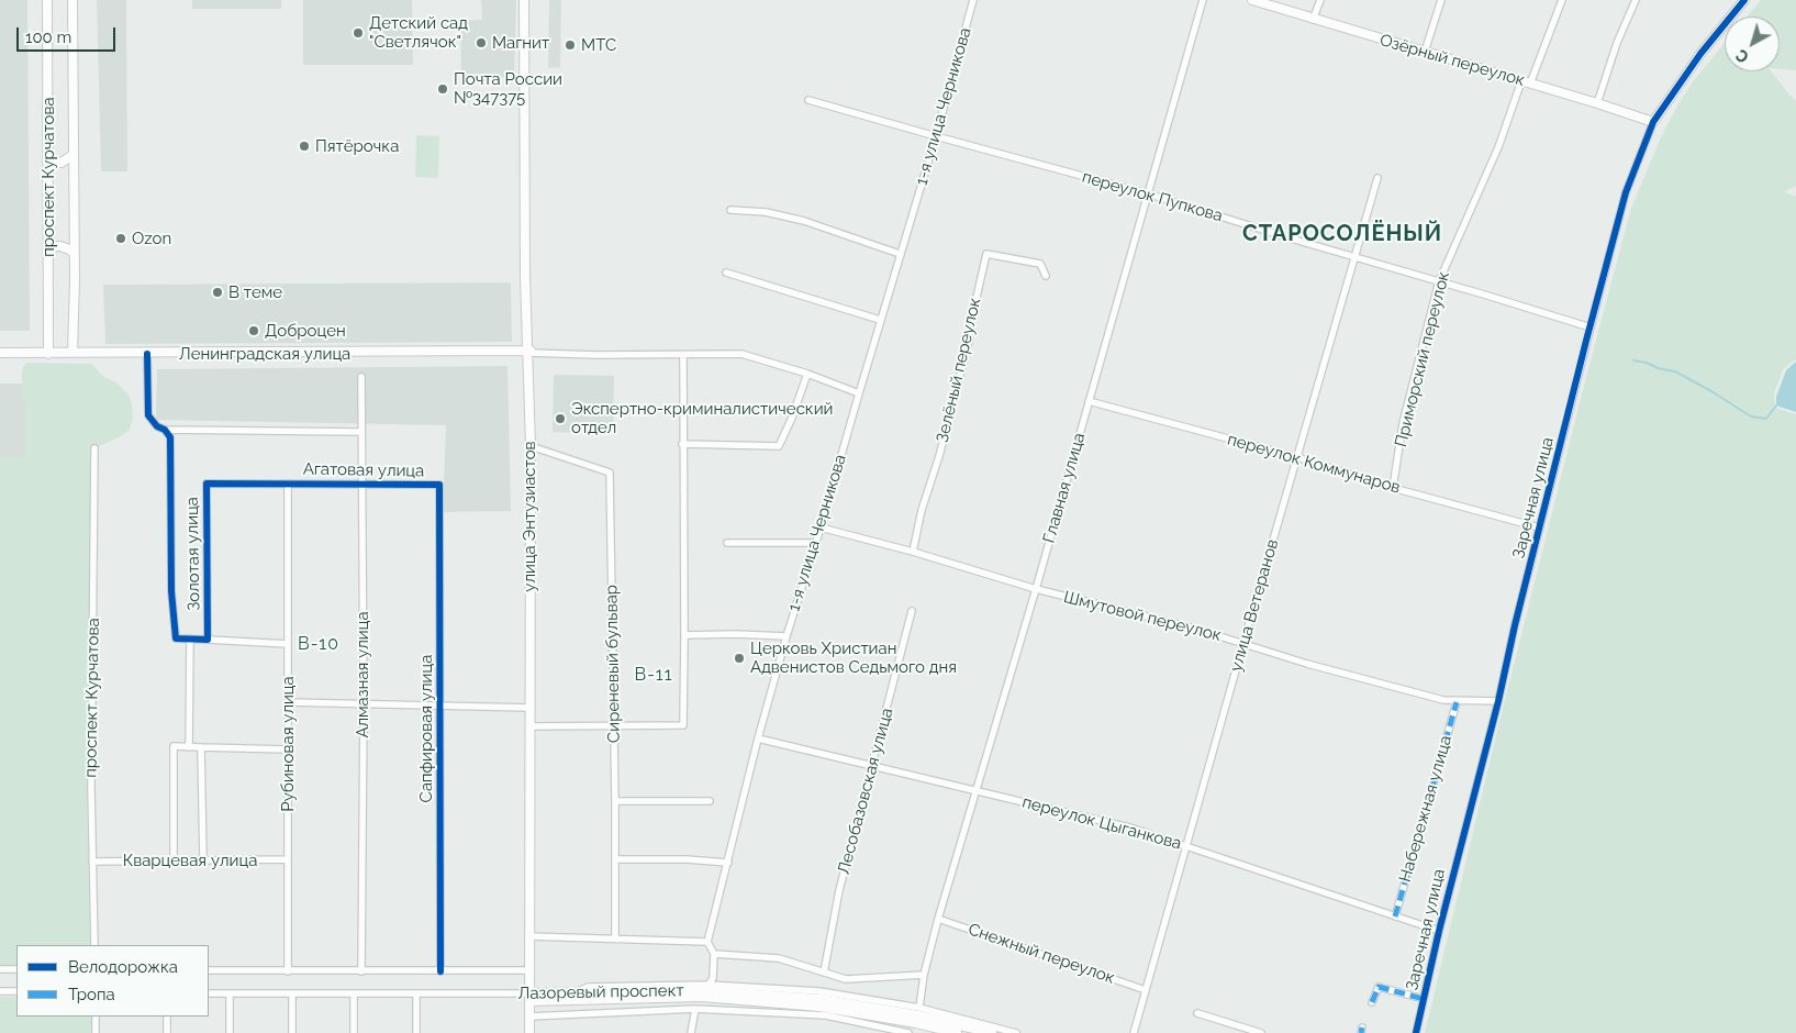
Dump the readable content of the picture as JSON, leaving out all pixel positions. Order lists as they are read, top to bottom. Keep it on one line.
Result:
{"streets":{"street":["Озёрный переулок","1-я улица Черникова","проспект Курчатова","переулок Пупкова","Ленинградская улица","Приморский переулок","Зелёный переулок","переулок Коммунаров","Агатовая улица","Главная улица","Заречная улица","улица Энтузиастов","Золотая улица","улица Ветеранов","Шмутовой переулок","Сиреневый бульвар","Алмазная улица","Сапфировая улица","Рубиновая улица","Лесобазовская улица","Набережная улица","переулок Цыганкова","Кварцевая улица","Снежный переулок","Лазоревый проспект"]},"crossings":[["Озёрный переулок","Приморский переулок"],["Озёрный переулок","Заречная улица"],["1-я улица Черникова","переулок Пупкова"],["1-я улица Черникова","Ленинградская улица"],["1-я улица Черникова","Шмутовой переулок"],["1-я улица Черникова","переулок Цыганкова"],["проспект Курчатова","Ленинградская улица"],["проспект Курчатова","Кварцевая улица"],["переулок Пупкова","Приморский переулок"],["переулок Пупкова","Главная улица"],["переулок Пупкова","Заречная улица"],["переулок Пупкова","улица Ветеранов"],["Ленинградская улица","улица Энтузиастов"],["Приморский переулок","переулок Коммунаров"],["Зелёный переулок","Шмутовой переулок"],["переулок Коммунаров","Главная улица"],["переулок Коммунаров","Заречная улица"],["переулок Коммунаров","улица Ветеранов"],["Агатовая улица","Золотая улица"],["Агатовая улица","Алмазная улица"],["Агатовая улица","Сапфировая улица"],["Агатовая улица","Рубиновая улица"],["Главная улица","Шмутовой переулок"],["Главная улица","переулок Цыганкова"],["Главная улица","Снежный переулок"],["Заречная улица","Шмутовой переулок"],["Заречная улица","переулок Цыганкова"],["улица Энтузиастов","Сиреневый бульвар"],["улица Энтузиастов","Лазоревый проспект"],["Золотая улица","Рубиновая улица"],["улица Ветеранов","Шмутовой переулок"],["улица Ветеранов","переулок Цыганкова"],["улица Ветеранов","Снежный переулок"],["Шмутовой переулок","Набережная улица"],["Алмазная улица","Лазоревый проспект"],["Сапфировая улица","Лазоревый проспект"],["Рубиновая улица","Кварцевая улица"],["Рубиновая улица","Лазоревый проспект"],["Лесобазовская улица","переулок Цыганкова"],["Набережная улица","переулок Цыганкова"]],"districts":["СТАРОCОЛЁНЫЙ","В-10","В-11"],"places":["Детский сад \"Светлячок\"","Магнит","МТС","Почта России №347375","Пятёрочка","Ozon","В теме","Доброцен","Экспертно-криминалистический отдел","Церковь Христиан Адвенистов Седьмого дня"],"legend":["Велодорожка","Тропа"],"scale_bar":"100 m","north":"bottom left"}
